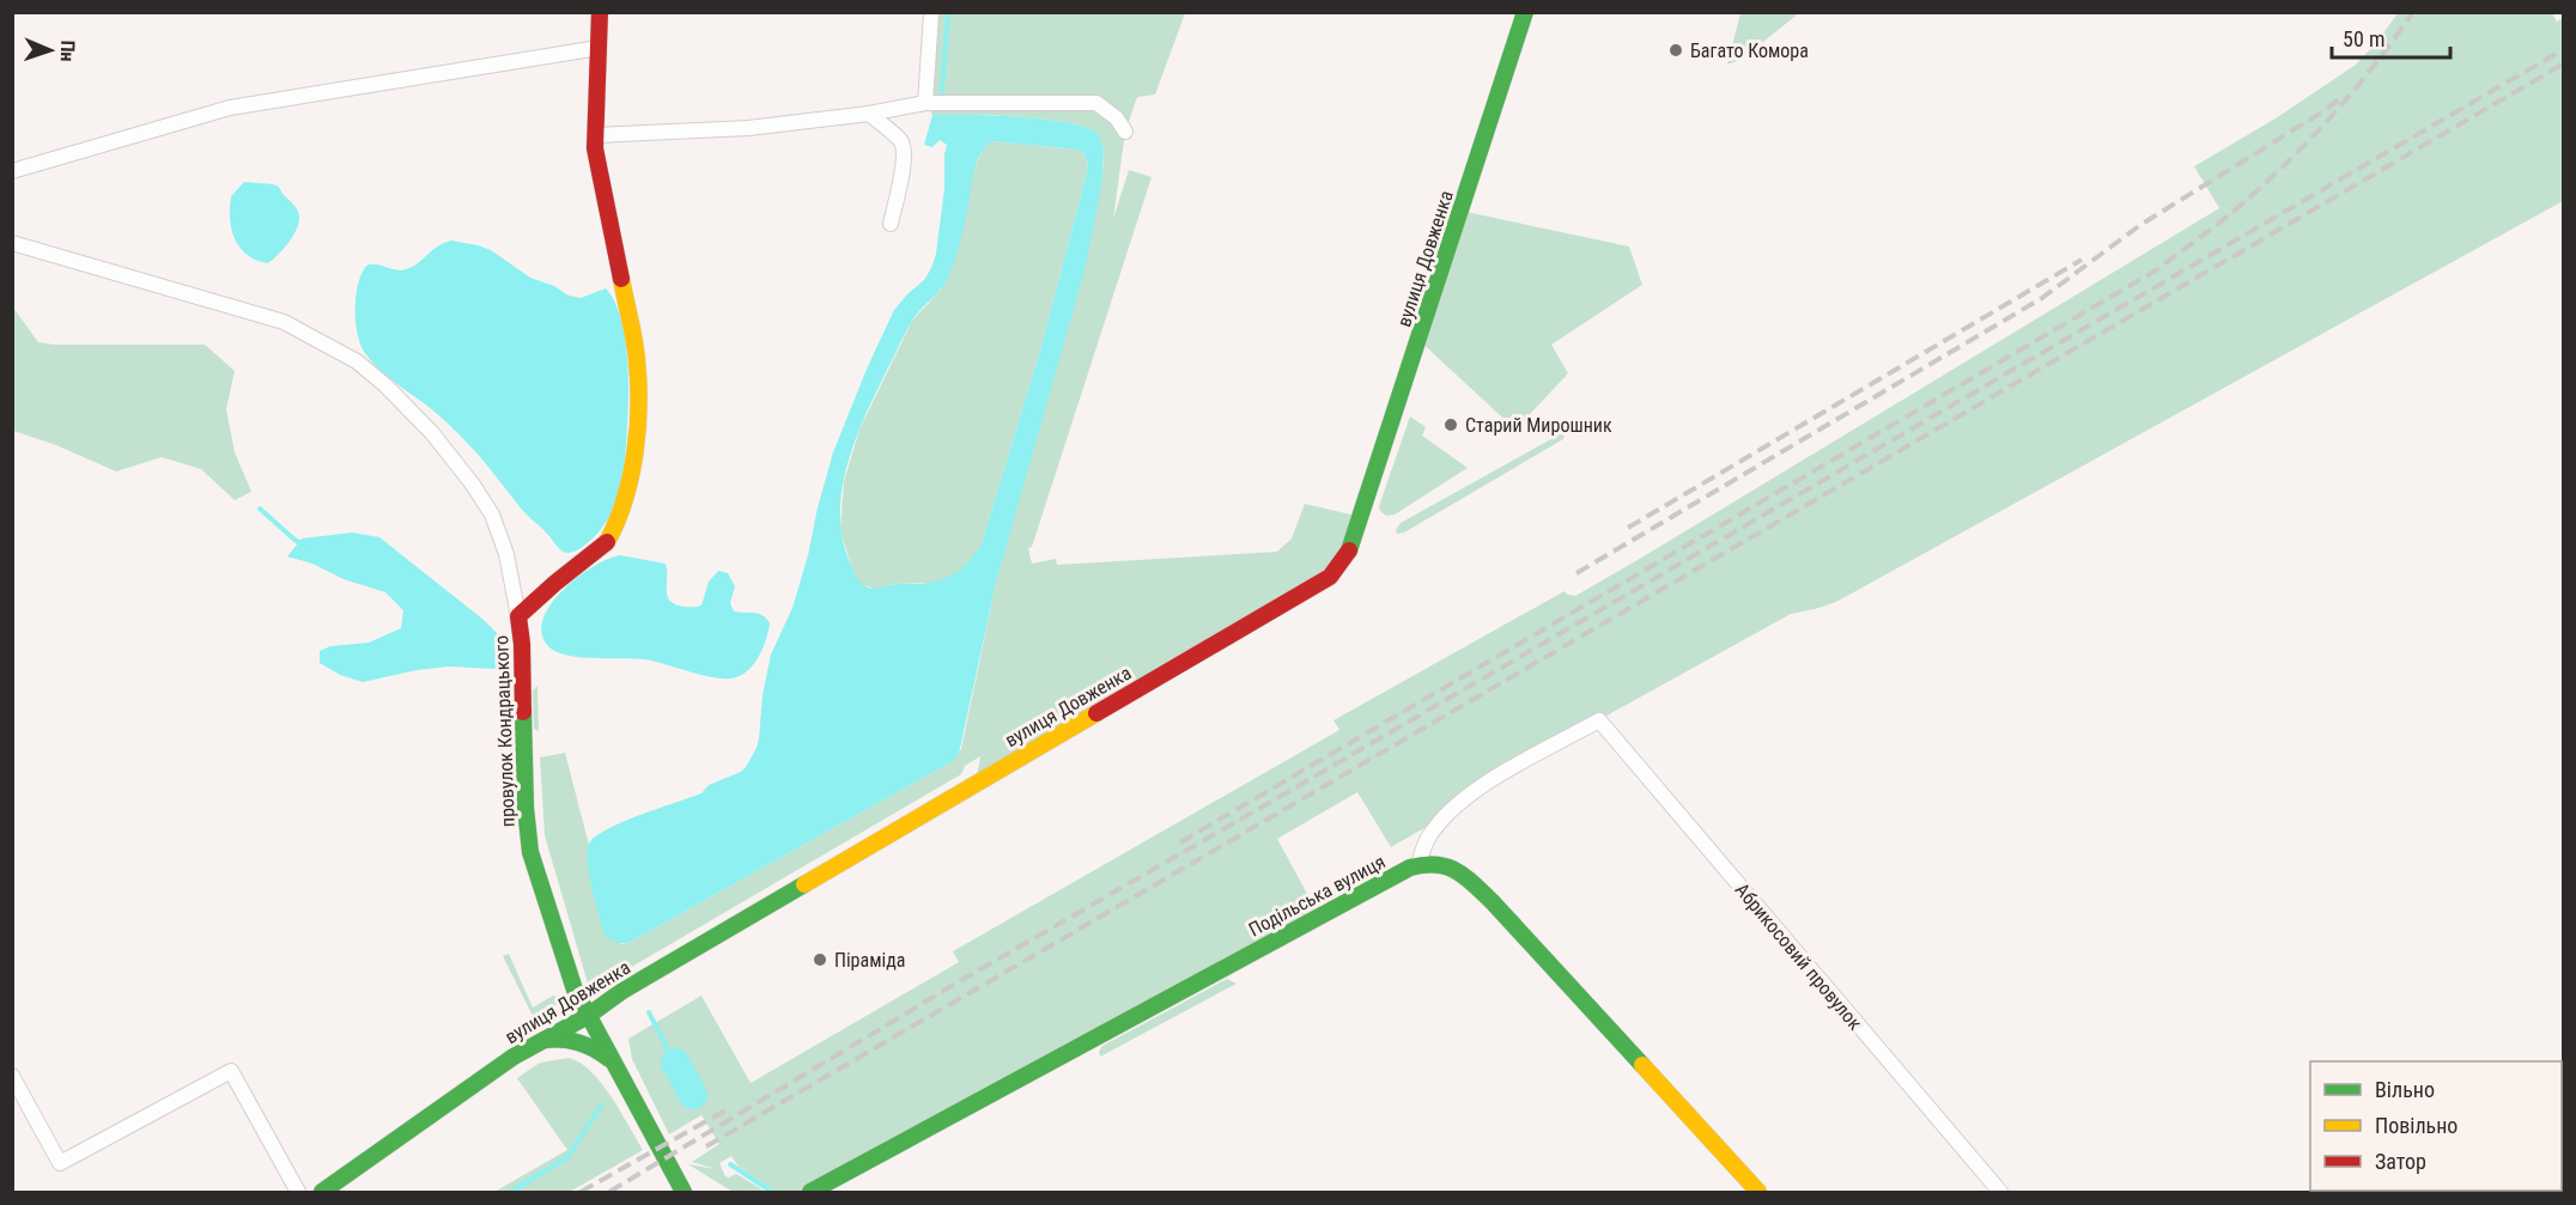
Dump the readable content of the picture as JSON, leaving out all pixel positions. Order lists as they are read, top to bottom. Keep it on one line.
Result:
{"streets":{"street":["вулиця Довженка","провулок Кондрацького","Подільська вулиця","Абрикосовий провулок"]},"crossings":[["вулиця Довженка","провулок Кондрацького"],["Подільська вулиця","Абрикосовий провулок"]],"places":["Багато Комора","Старий Мирошник","Піраміда"],"legend":["Вільно","Повільно","Затор"],"scale_bar":"50 m","north":"right"}
